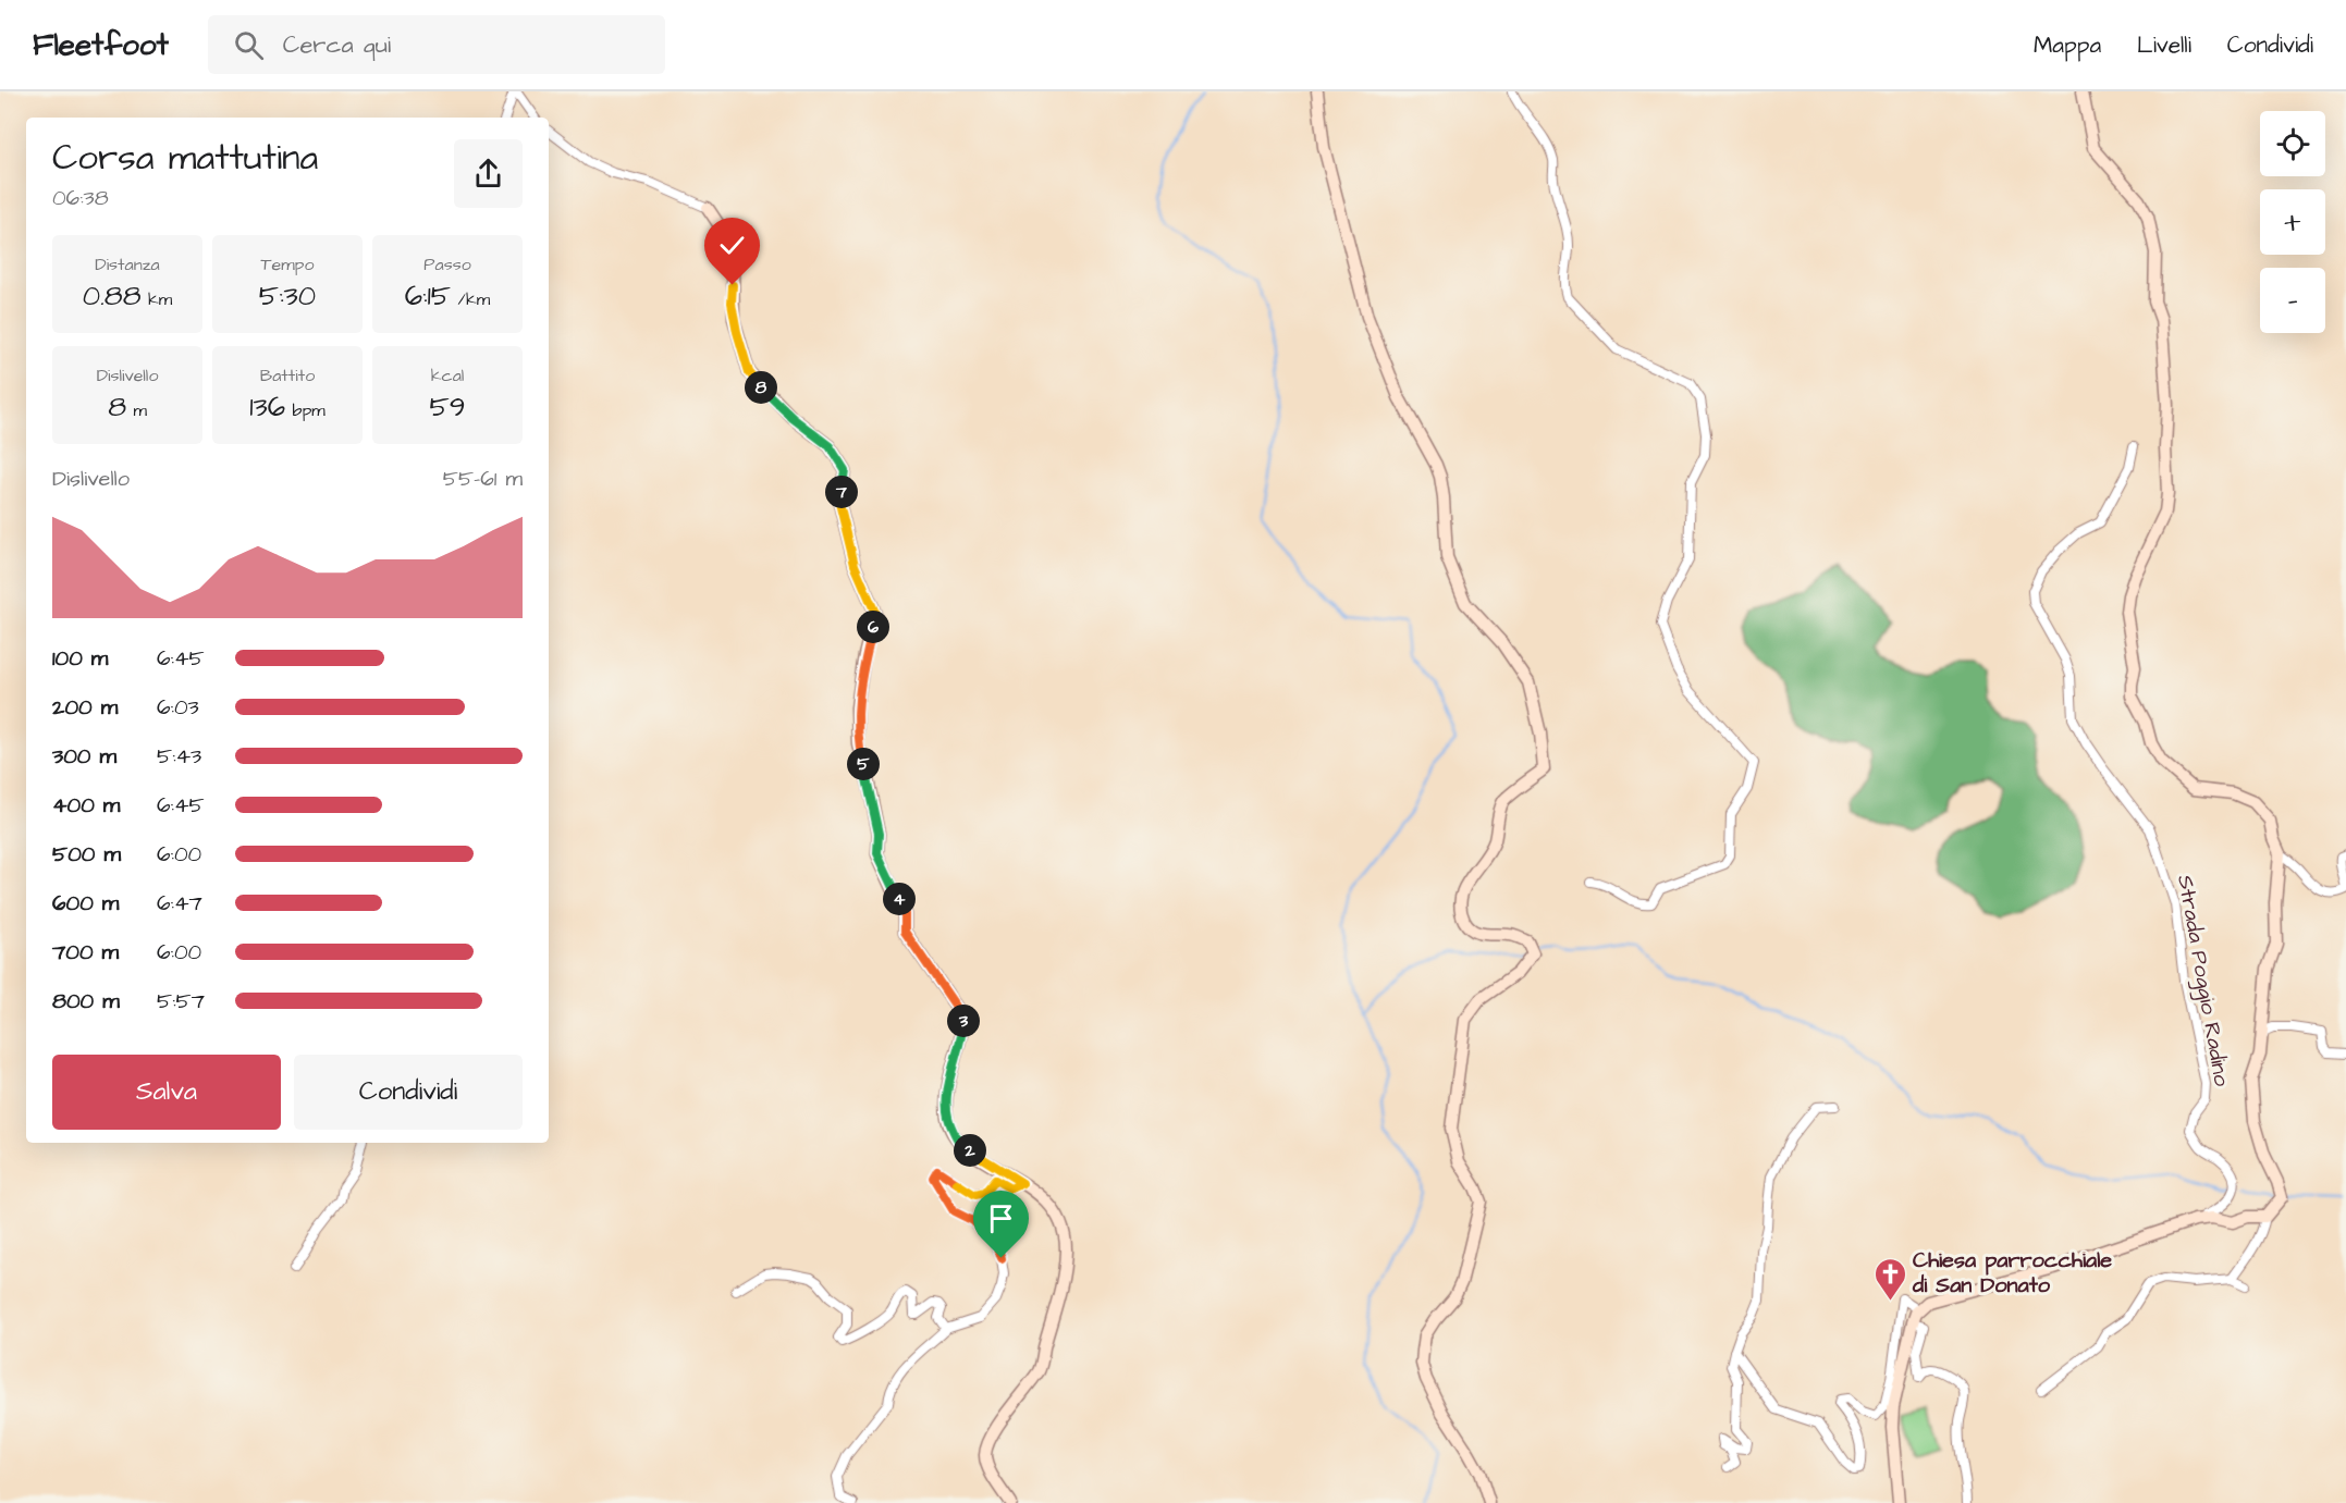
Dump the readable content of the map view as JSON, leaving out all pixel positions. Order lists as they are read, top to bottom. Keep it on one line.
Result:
{"streets":{"street":["Strada Poggio Radino"]},"places":{"church":["Chiesa parrocchiale di San Donato"]},"page":{"header":"Fleetfoot","search":"Cerca qui","nav":["Mappa","Livelli","Condividi"],"map_buttons":["+","−"],"heading":["Corsa mattutina","06:38"],"stats":[["Distanza","0.88 km"],["Tempo","5:30"],["Passo","6:15 /km"],["Dislivello","8 m"],["Battito","136 bpm"],["kcal","59"]],"pins":["8","7","6","5","4","3","2"],"chart":["Dislivello","55–61 m"],"list":[{"name":"100 m","note":"6:45"},{"name":"200 m","note":"6:03"},{"name":"300 m","note":"5:43"},{"name":"400 m","note":"6:45"},{"name":"500 m","note":"6:00"},{"name":"600 m","note":"6:47"},{"name":"700 m","note":"6:00"},{"name":"800 m","note":"5:57"}],"buttons":["Salva","Condividi"]}}
